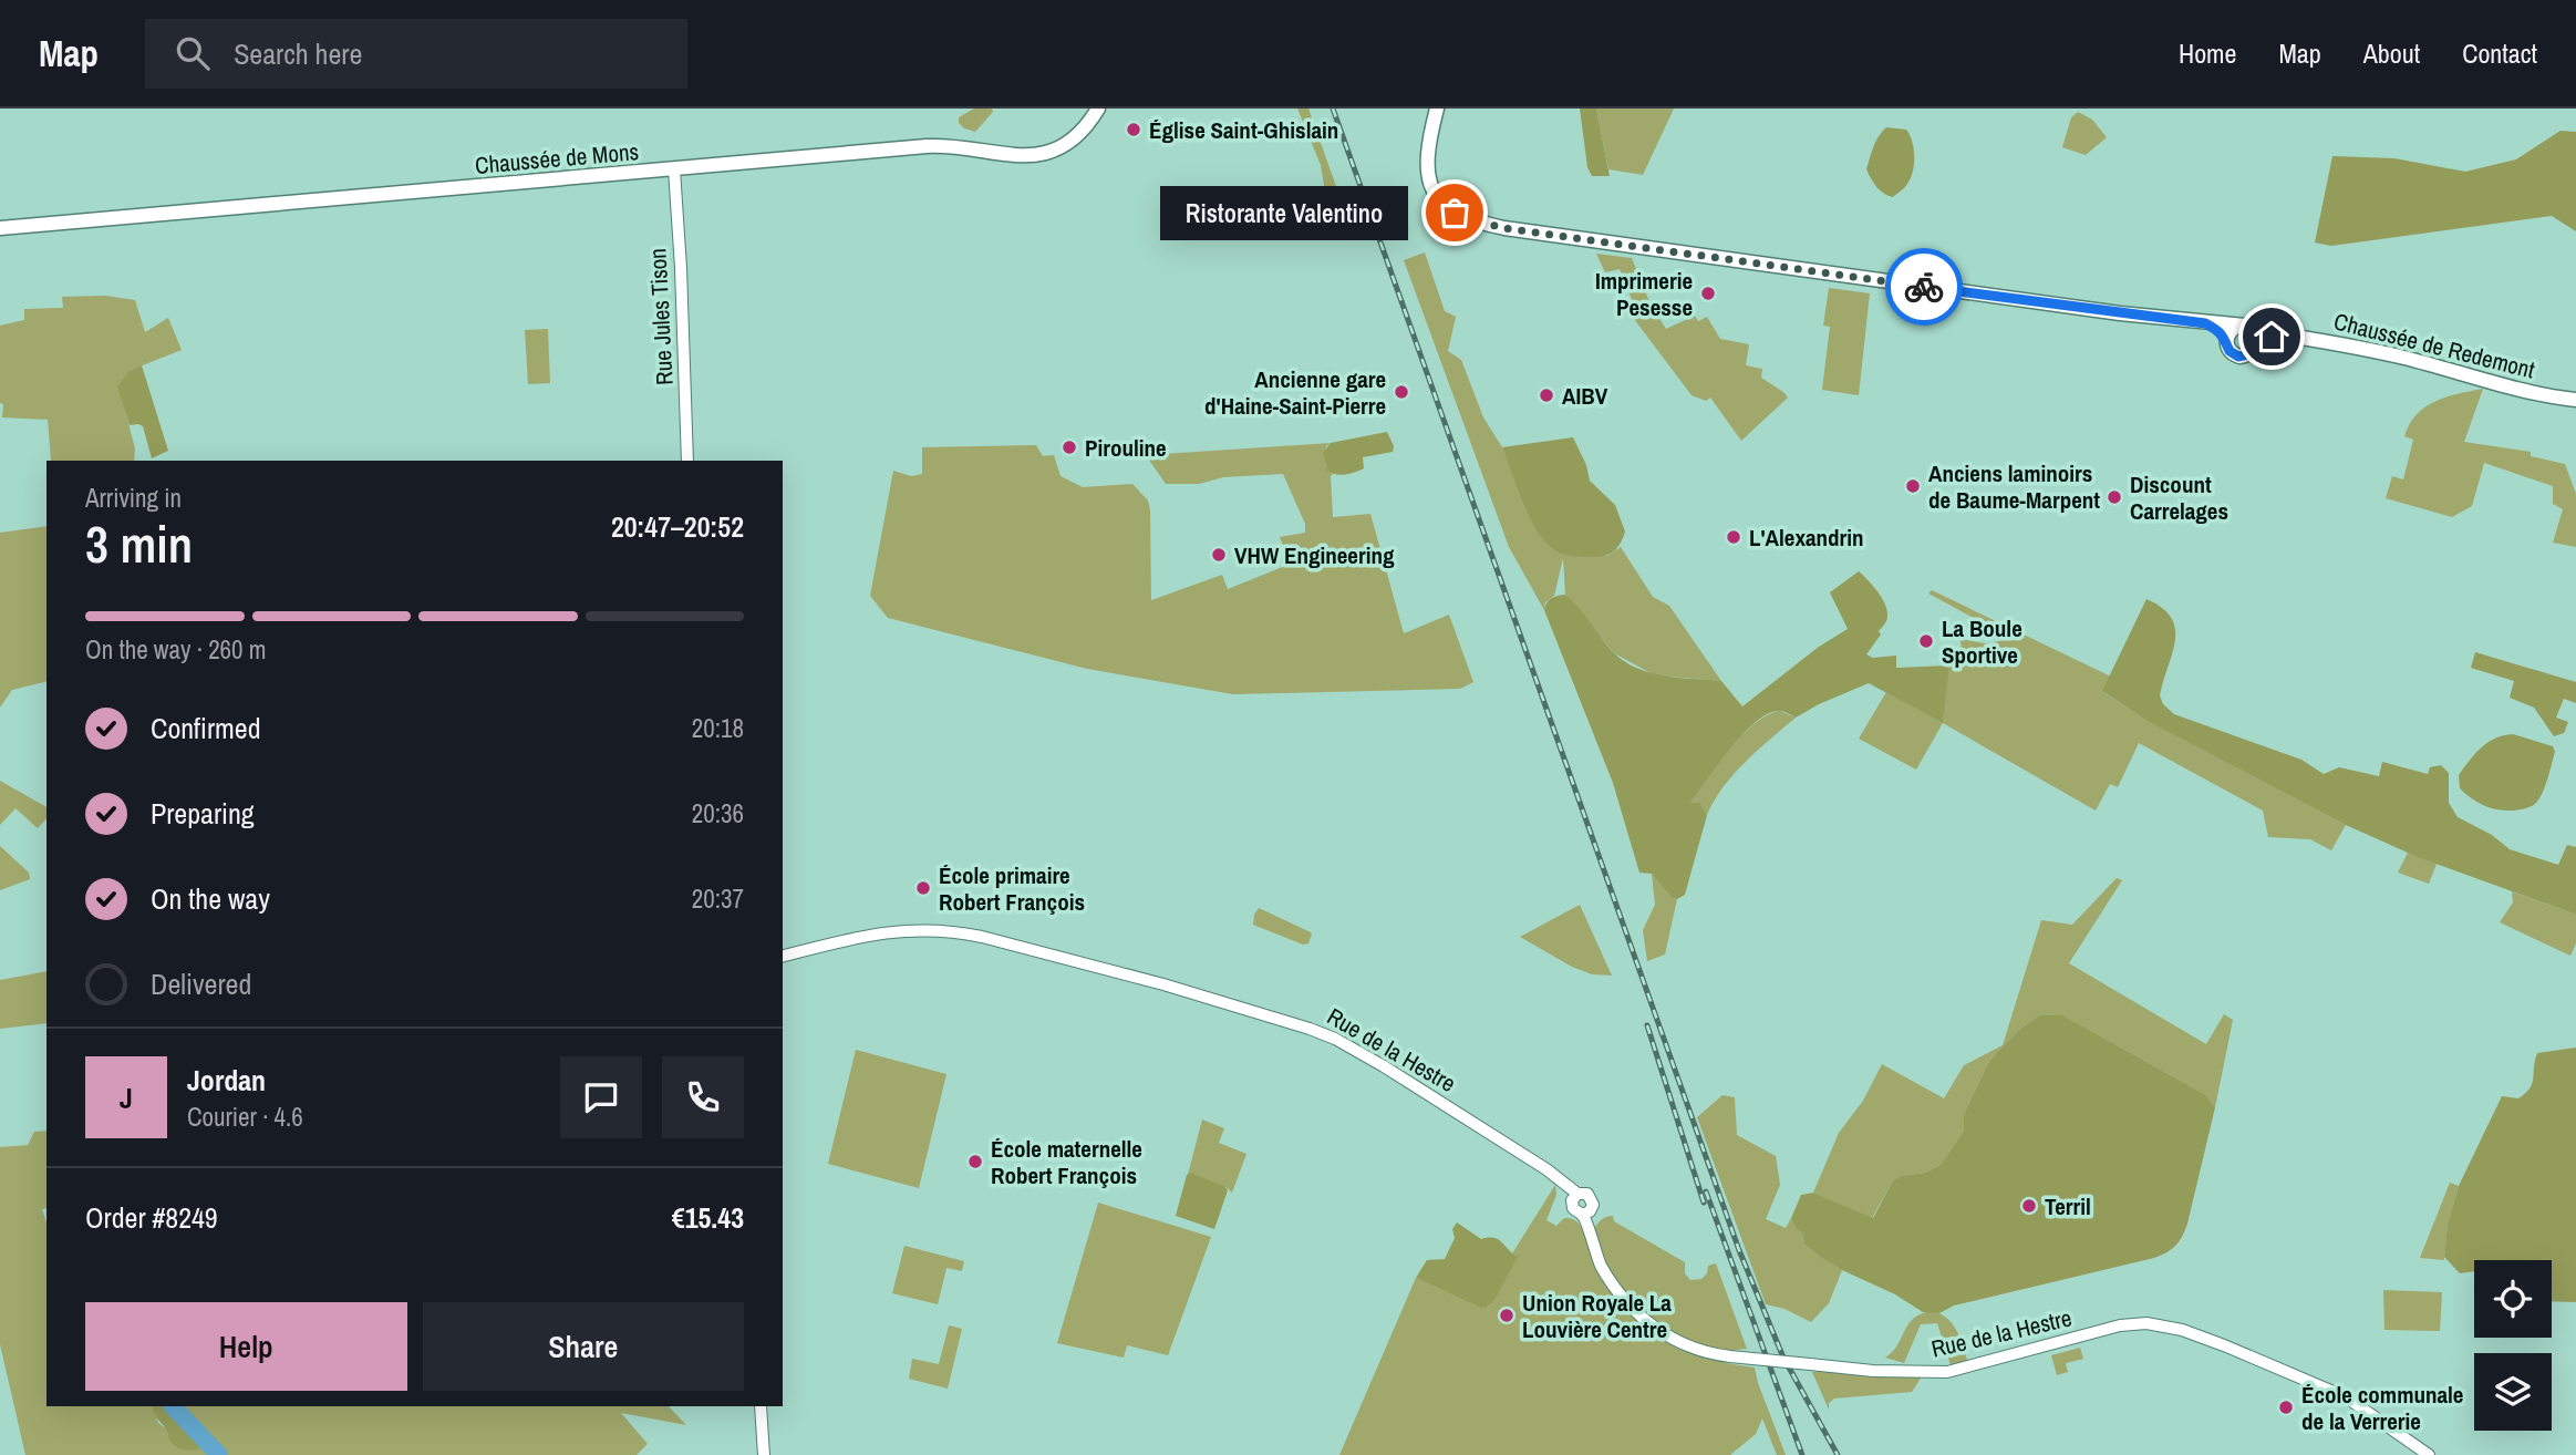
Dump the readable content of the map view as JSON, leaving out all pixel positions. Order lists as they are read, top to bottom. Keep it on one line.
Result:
{"streets":{"main road":["Chaussée de Mons","Chaussée de Redemont"],"street":["Rue Jules Tison","Rue de la Hestre"]},"crossings":[["Chaussée de Mons","Rue Jules Tison"]],"places":["Église Saint-Ghislain","Ristorante Valentino","Imprimerie Pesesse","Ancienne gare d'Haine-Saint-Pierre","AIBV","Pirouline","Anciens laminoirs de Baume-Marpent","Discount Carrelages","L'Alexandrin","VHW Engineering","La Boule Sportive","École primaire Robert François","École maternelle Robert François","Terril","Union Royale La Louvière Centre","École communale de la Verrerie"],"page":{"header":"Map","search":"Search here","nav":["Home","Map","About","Contact"],"bubble":"Ristorante Valentino","heading":["3 min","Arriving in","20:47–20:52"],"panel":["Jordan","Courier · 4.6","Order #8249","€15.43"],"bar":"On the way · 260 m","list":[["Confirmed","20:18"],["Preparing","20:36"],["On the way","20:37"],"Delivered"],"round":"J","buttons":["Help","Share"]}}
